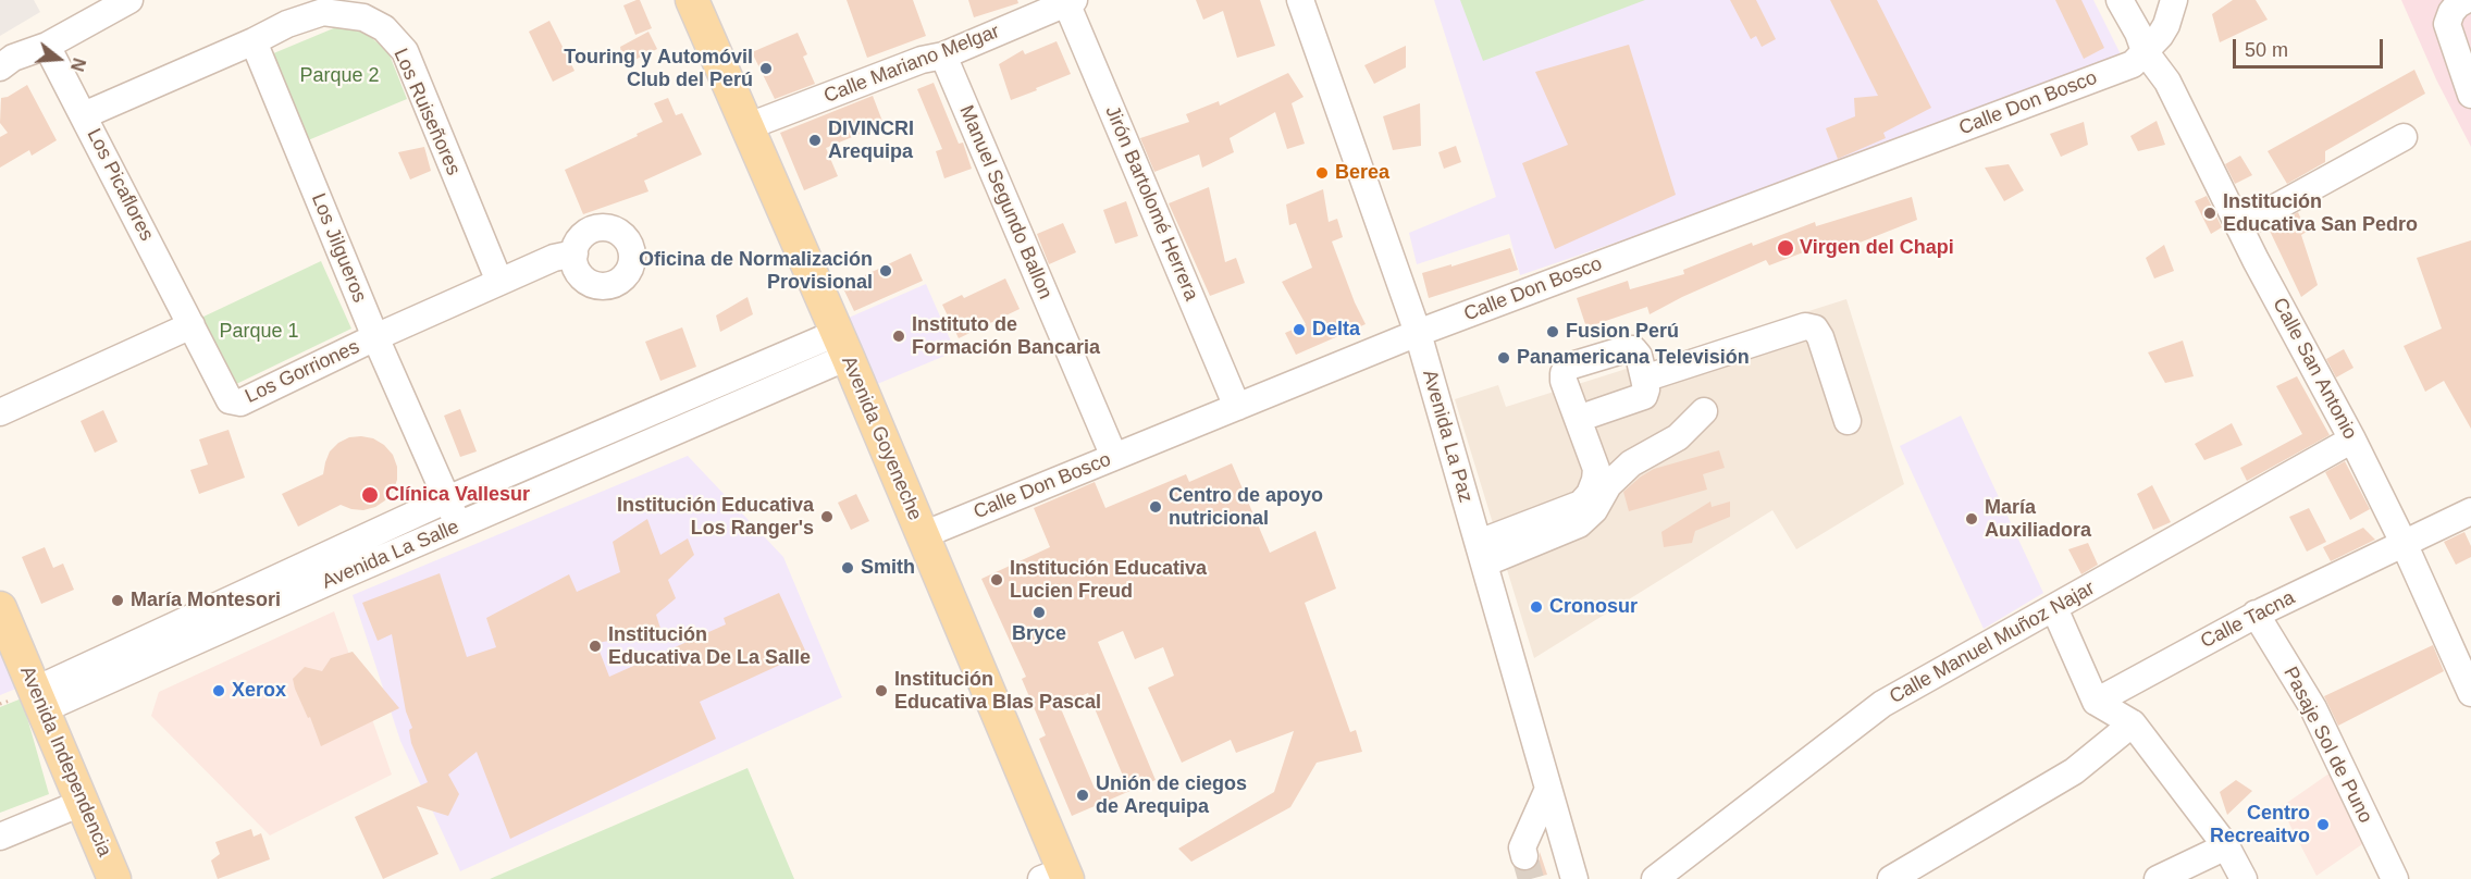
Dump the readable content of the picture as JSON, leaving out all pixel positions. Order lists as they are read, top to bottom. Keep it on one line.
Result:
{"streets":{"main road":["Avenida Goyeneche","Avenida Independencia"],"street":["Calle Mariano Melgar","Calle Don Bosco","Los Ruiseñores","Los Picaflores","Manuel Segundo Ballon","Jirón Bartolomé Herrera","Los Jilgueros","Calle San Antonio","Los Gorriones","Avenida La Paz","Avenida La Salle","Calle Tacna","Calle Manuel Muñoz Najar","Pasaje Sol de Puno"]},"crossings":[["Calle Mariano Melgar","Manuel Segundo Ballon"],["Calle Mariano Melgar","Jirón Bartolomé Herrera"],["Calle Mariano Melgar","Avenida Goyeneche"],["Calle Don Bosco","Manuel Segundo Ballon"],["Calle Don Bosco","Jirón Bartolomé Herrera"],["Calle Don Bosco","Calle San Antonio"],["Calle Don Bosco","Avenida La Paz"],["Calle Don Bosco","Avenida Goyeneche"],["Los Ruiseñores","Los Picaflores"],["Los Ruiseñores","Los Jilgueros"],["Los Ruiseñores","Los Gorriones"],["Los Picaflores","Los Gorriones"],["Los Jilgueros","Los Gorriones"],["Los Jilgueros","Avenida La Salle"],["Calle San Antonio","Calle Tacna"],["Calle San Antonio","Calle Manuel Muñoz Najar"],["Avenida Goyeneche","Avenida La Salle"],["Avenida La Salle","Avenida Independencia"],["Calle Tacna","Pasaje Sol de Puno"]],"parks":["Parque 2","Parque 1"],"places":["Touring y Automóvil Club del Perú","DIVINCRI Arequipa","Berea","Institución Educativa San Pedro","Virgen del Chapi","Oficina de Normalización Provisional","Delta","Fusion Perú","Instituto de Formación Bancaria","Panamericana Televisión","Clínica Vallesur","Centro de apoyo nutricional","Institución Educativa Los Ranger's","María Auxiliadora","Smith","Institución Educativa Lucien Freud","María Montesori","Cronosur","Bryce","Institución Educativa De La Salle","Xerox","Institución Educativa Blas Pascal","Unión de ciegos de Arequipa","Centro Recreaitvo"],"scale_bar":"50 m","north":"right"}
